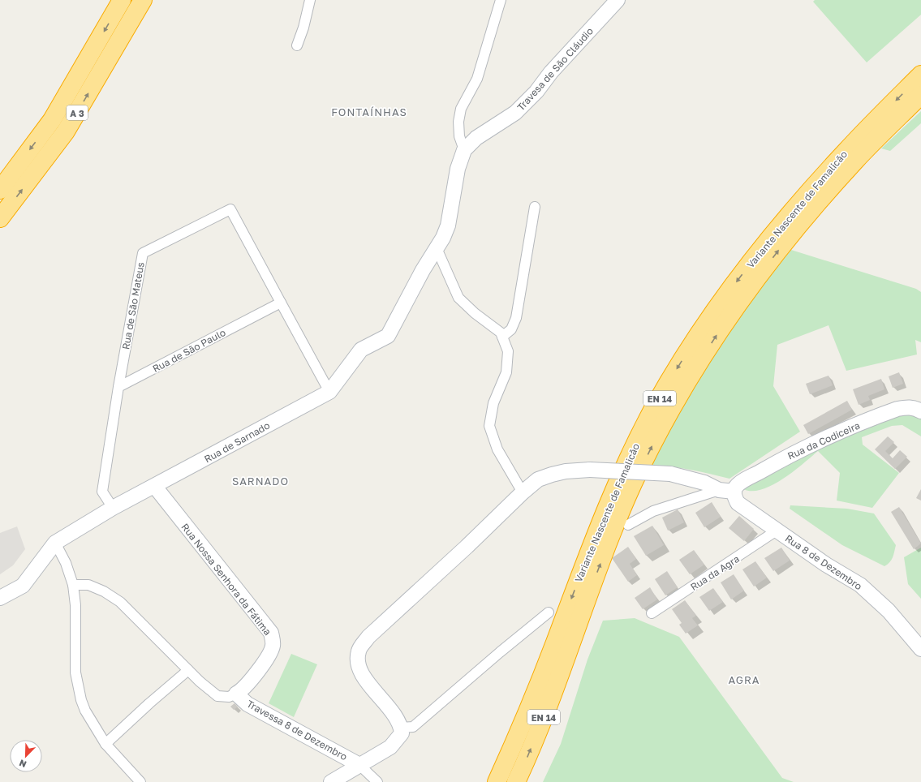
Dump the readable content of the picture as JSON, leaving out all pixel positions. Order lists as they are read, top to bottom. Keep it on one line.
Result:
{"streets":{"highway":["A 3","Variante Nascente de Famalicão","EN 14"],"street":["Travesa de São Cláudio","Rua de São Mateus","Rua de São Paulo","Rua da Codiceira","Rua de Sarnado","Rua 8 de Dezembro","Rua da Agra","Rua Nossa Senhora da Fátima","Travessa 8 de Dezembro"]},"crossings":[["Travesa de São Cláudio","Rua de Sarnado"],["Rua de São Mateus","Rua de São Paulo"],["Rua da Codiceira","Rua 8 de Dezembro"],["Rua de Sarnado","Rua Nossa Senhora da Fátima"],["Rua 8 de Dezembro","Rua da Agra"],["Rua Nossa Senhora da Fátima","Travessa 8 de Dezembro"]],"districts":["FONTAÍNHAS","SARNADO","AGRA"],"north":"bottom left"}
